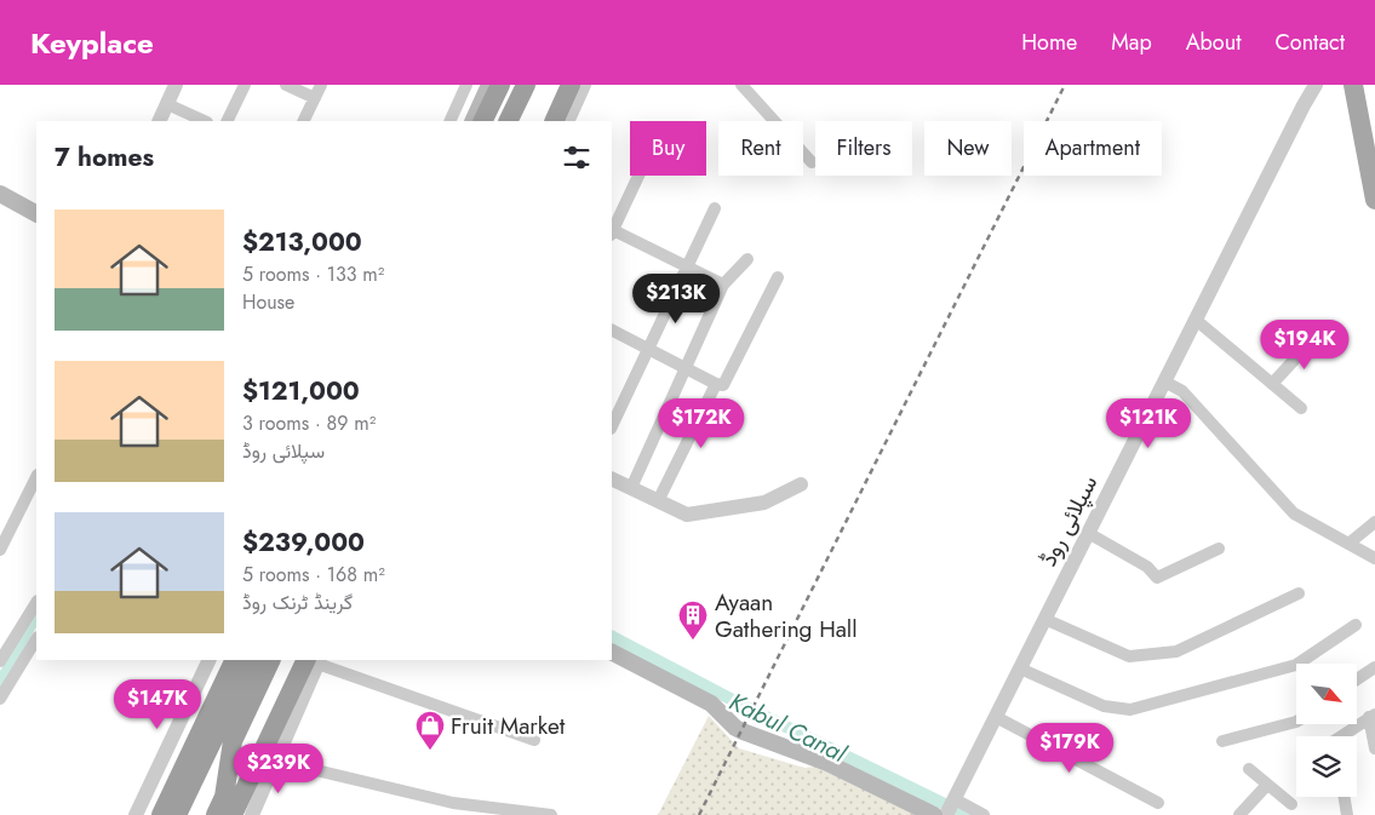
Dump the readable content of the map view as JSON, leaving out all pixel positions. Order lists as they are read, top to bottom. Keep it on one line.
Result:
{"streets":{"street":["سپلائی روڈ"]},"water":["Kabul Canal"],"places":{"building":["Ayaan Gathering Hall"],"shop":["Fruit Market"]},"north":"bottom right","page":{"header":"Keyplace","nav":["Home","Map","About","Contact"],"chip":["Buy","Rent","Filters","New","Apartment"],"heading":"7 homes","list":[{"name":"$213,000","note":"5 rooms · 133 m² · House"},{"name":"$121,000","note":"3 rooms · 89 m² · سپلائی روڈ"},{"name":"$239,000","note":"5 rooms · 168 m² · گرینڈ ٹرنک روڈ"}],"price":["$213K","$194K","$172K","$121K","$147K","$179K","$239K"]}}
